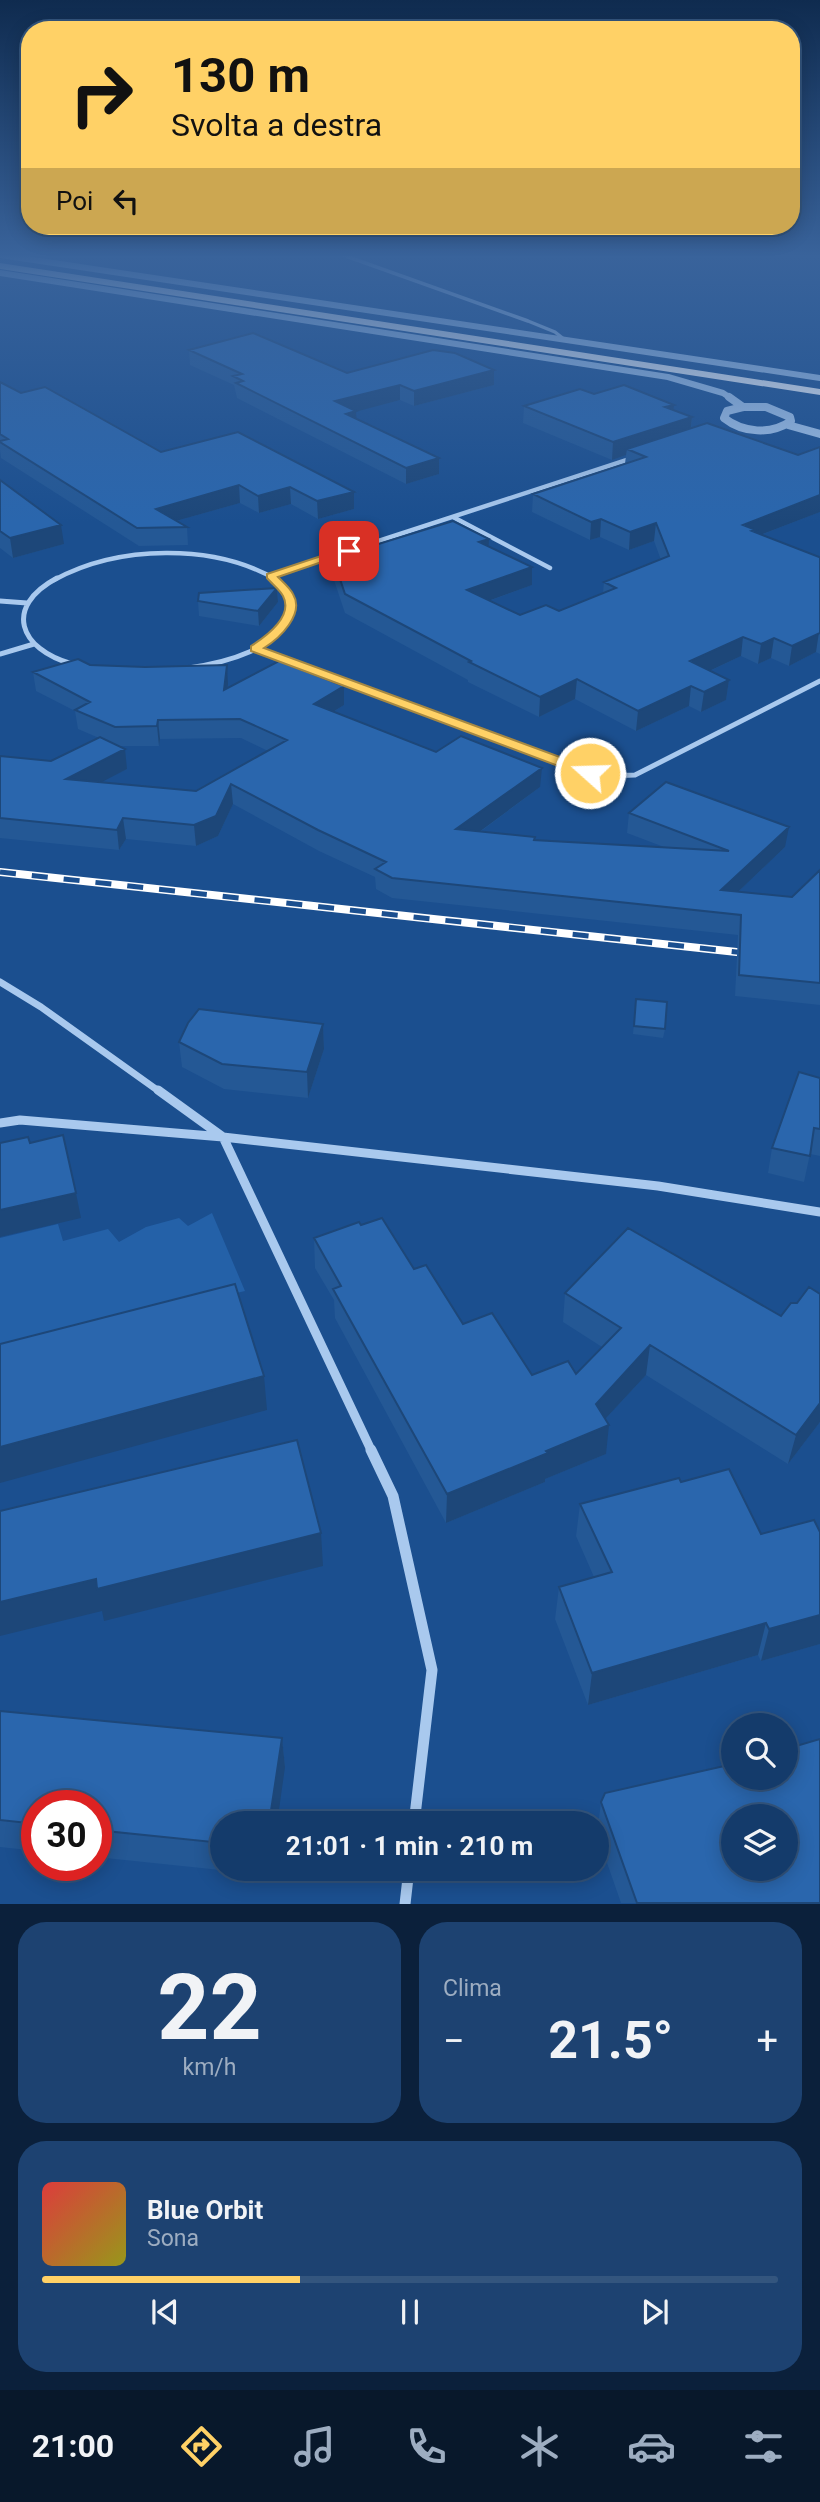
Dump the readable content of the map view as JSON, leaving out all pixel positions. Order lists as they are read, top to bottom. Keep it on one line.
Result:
{"page":{"turn":["130 m","Svolta a destra"],"then":"Poi","limit":"30","trip":"21:01 · 1 min · 210 m","tile":[["22","km/h"],"Clima"],"heat":["−","21.5°","+"],"song":["Blue Orbit","Sona"],"tabs":"21:00"}}
